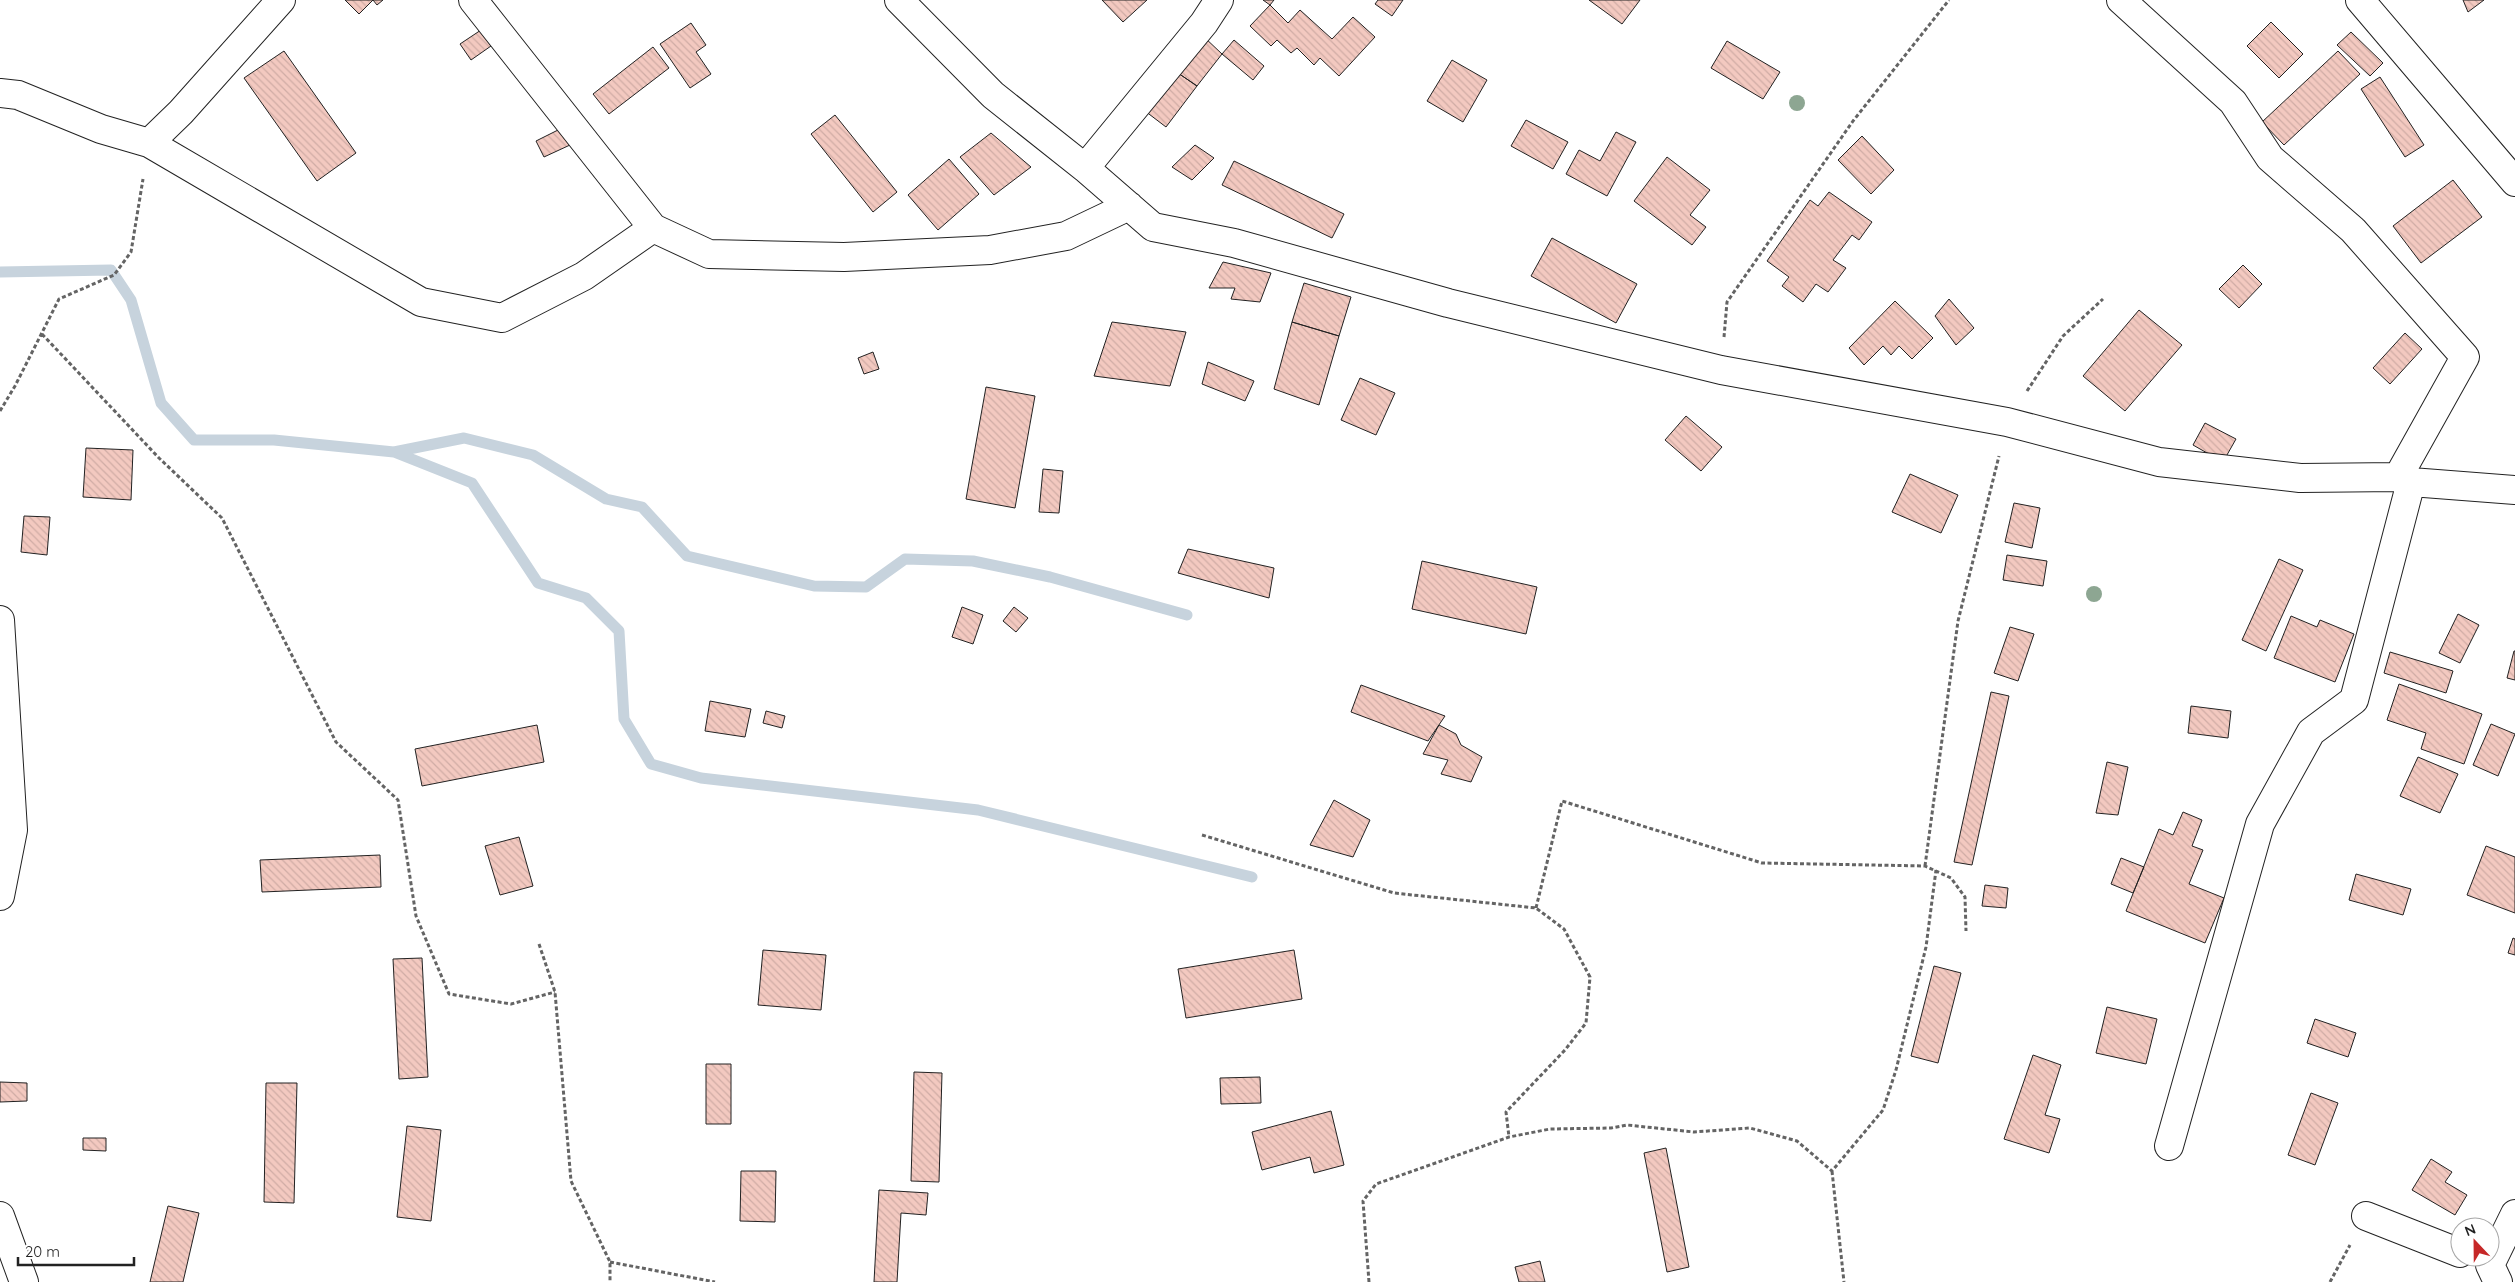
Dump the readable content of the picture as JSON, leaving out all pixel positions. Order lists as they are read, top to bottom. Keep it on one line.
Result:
{"scale_bar":"20 m","north":"top"}
